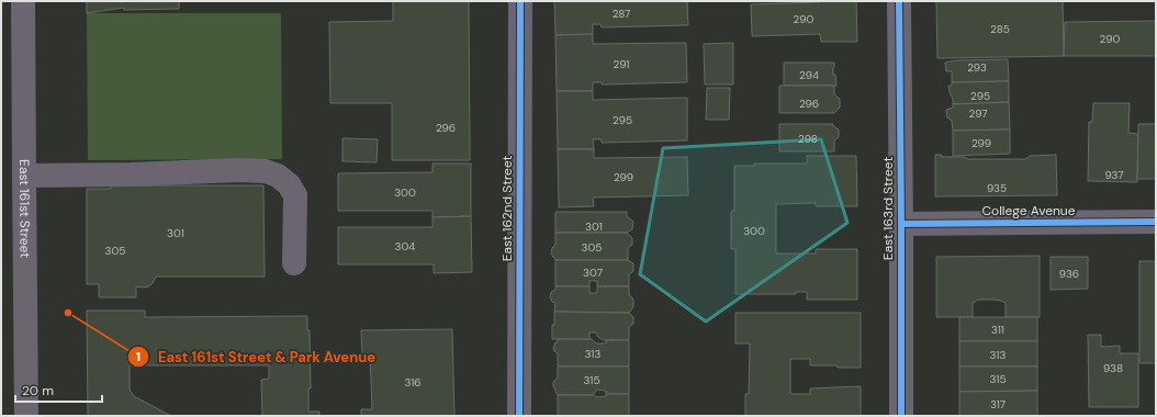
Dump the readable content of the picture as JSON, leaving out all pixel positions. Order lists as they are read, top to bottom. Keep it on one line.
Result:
{"streets":{"main road":["East 161st Street"],"street":["East 162nd Street","East 163rd Street","College Avenue"]},"crossings":[["East 163rd Street","College Avenue"]],"places":["East 161st Street & Park Avenue"],"house_numbers":["287","290","285","290","291","293","294","295","296","297","295","296","298","299","937","299","935","300","301","300","301","304","305","305","307","936","311","313","313","938","315","315","316","317"],"scale_bar":"20 m"}
